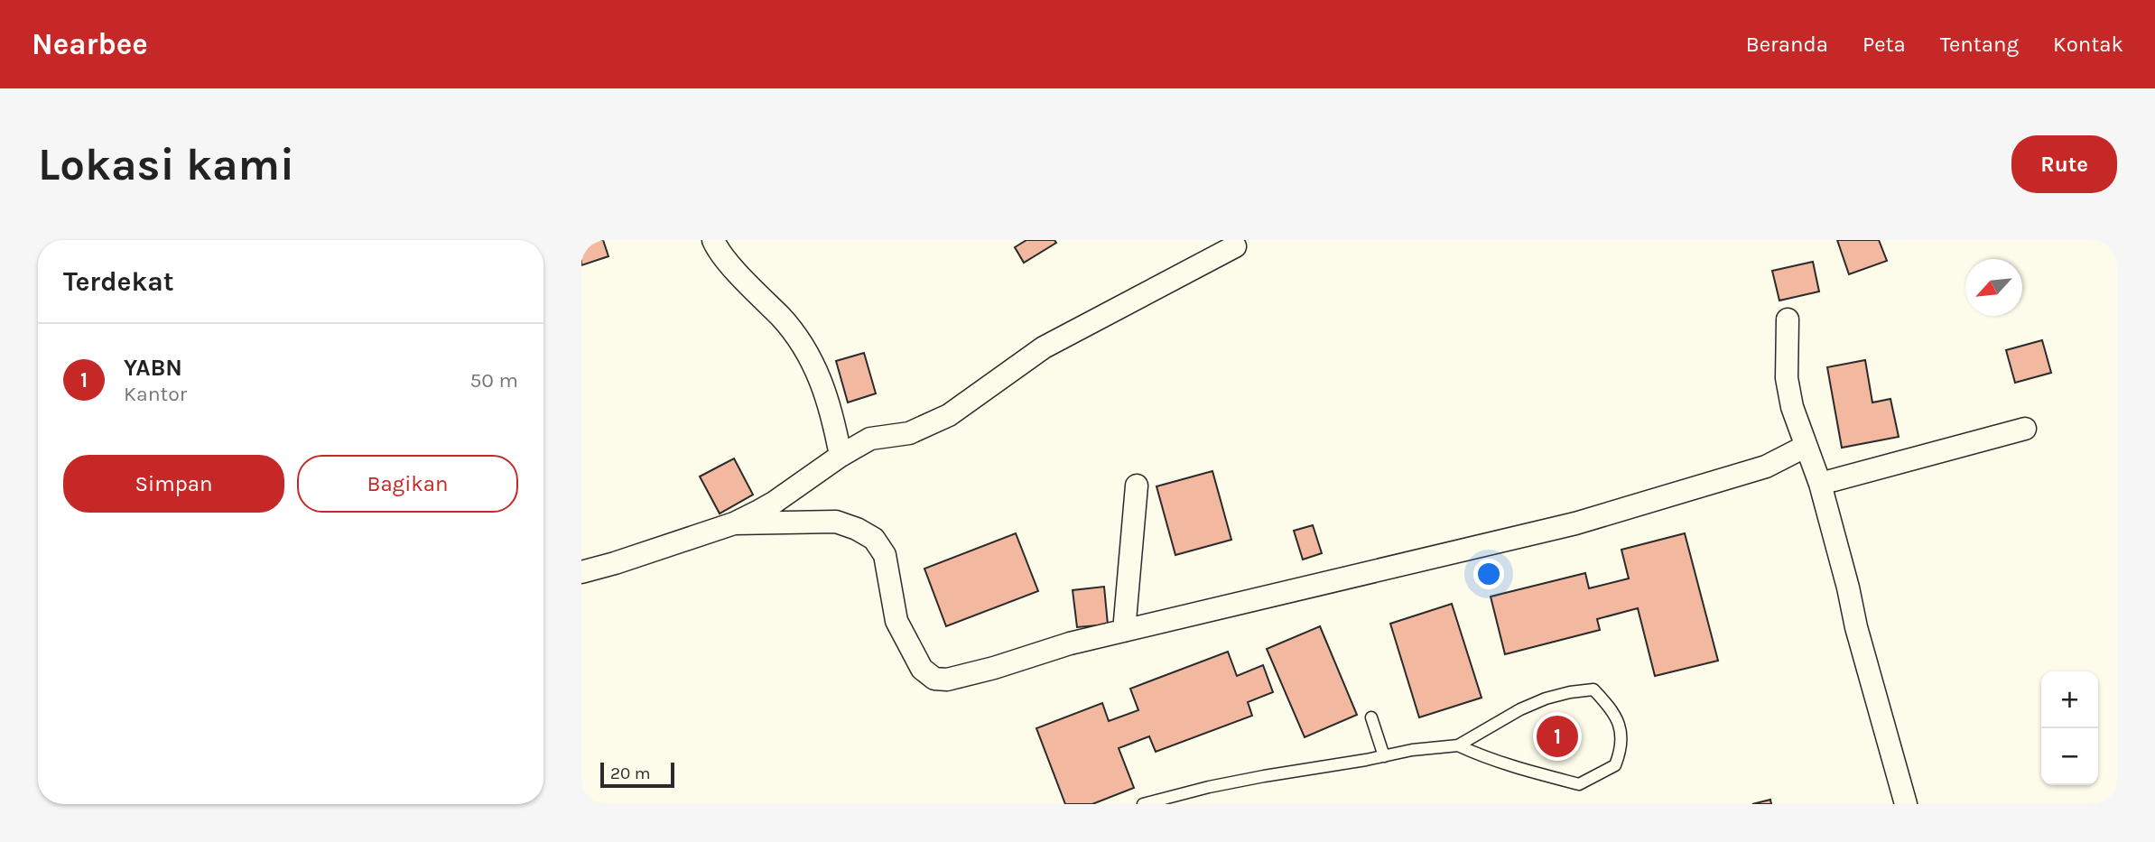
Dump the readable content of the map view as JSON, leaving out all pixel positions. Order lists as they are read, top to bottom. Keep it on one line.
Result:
{"scale_bar":"20 m","north":"bottom left","page":{"header":"Nearbee","nav":["Beranda","Peta","Tentang","Kontak"],"buttons":["Rute",["Simpan","Bagikan"]],"title":"Lokasi kami","heading":"Terdekat","list":[{"mark":"1","name":"YABN","note":"Kantor","value":"50 m"}],"map_buttons":["+","−"],"pins":"1","scale":"20 m"}}
